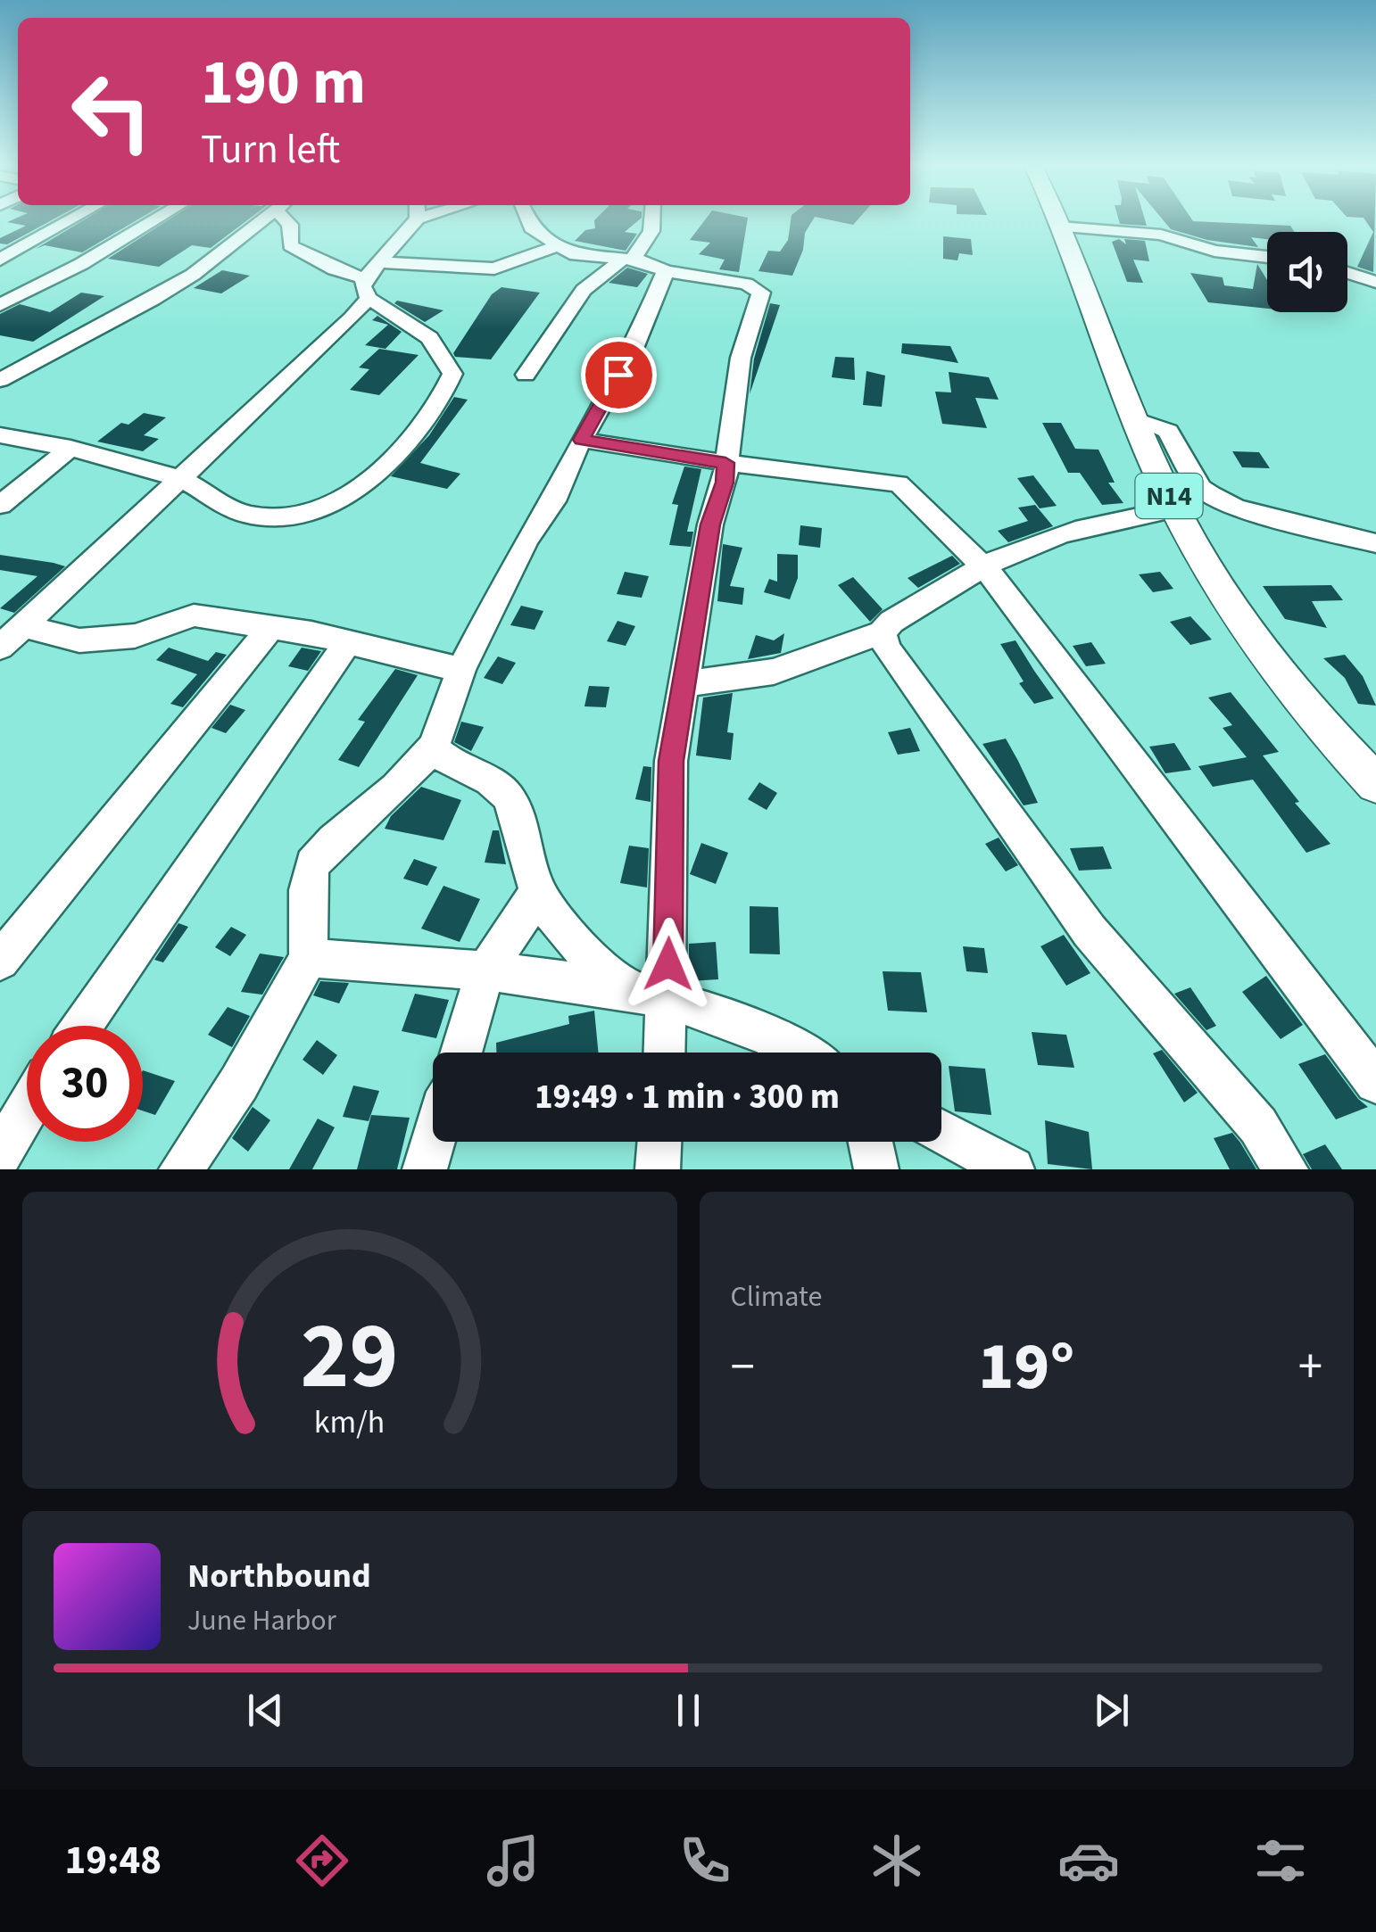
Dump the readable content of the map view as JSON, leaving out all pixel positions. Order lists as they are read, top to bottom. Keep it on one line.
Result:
{"streets":{"main road":["N14"]},"page":{"turn":["190 m","Turn left"],"limit":"30","trip":"19:49 · 1 min · 300 m","tile":"Climate","heat":["−","19°","+"],"song":["Northbound","June Harbor"],"tabs":"19:48","gauge":["29","km/h"]}}
